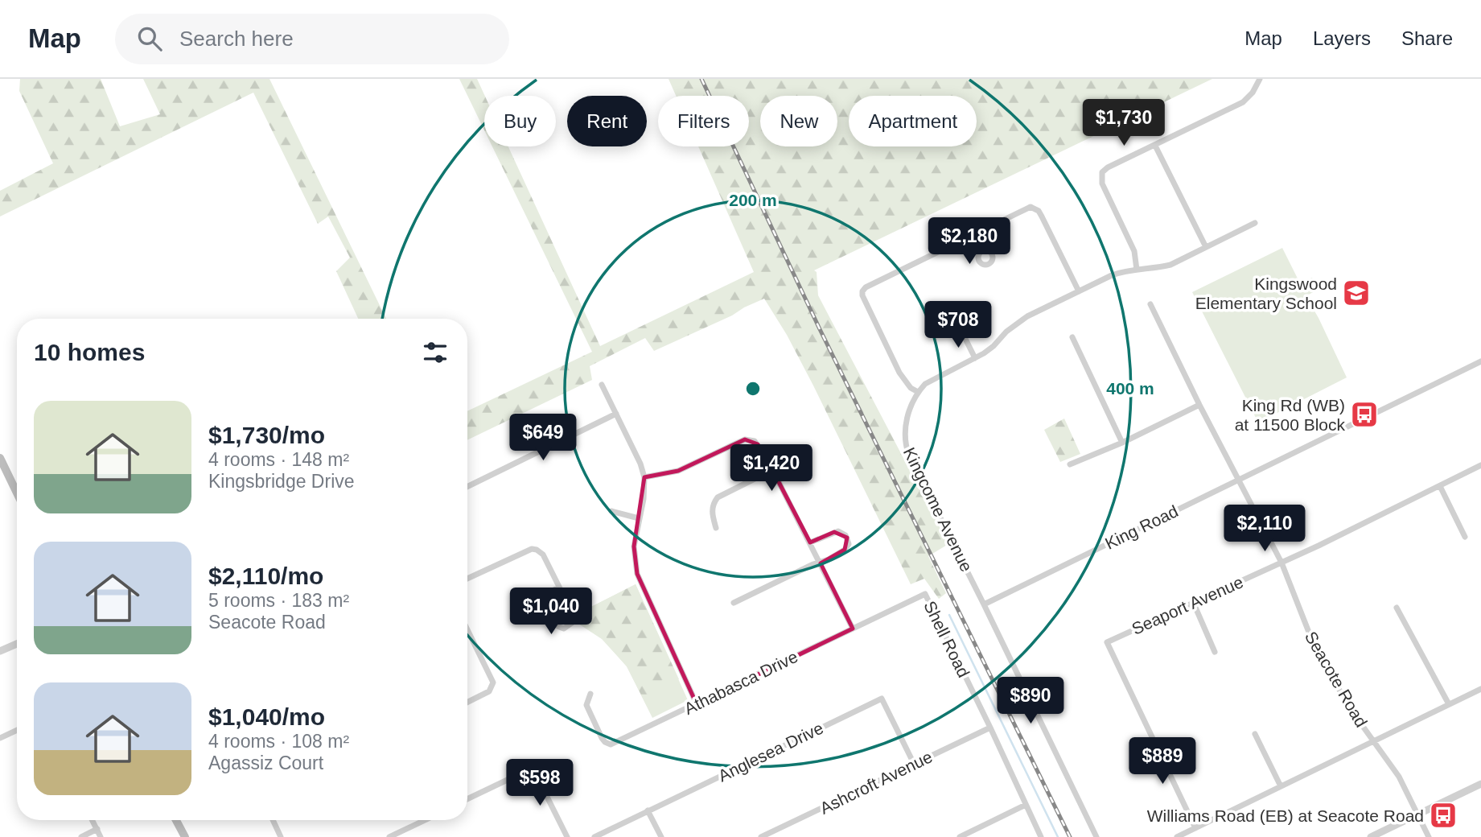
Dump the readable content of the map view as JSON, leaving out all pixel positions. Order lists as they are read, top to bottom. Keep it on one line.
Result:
{"streets":{"street":["Kingcome Avenue","King Road","Seaport Avenue","Shell Road","Seacote Road","Athabasca Drive","Anglesea Drive","Ashcroft Avenue"]},"crossings":[["Kingcome Avenue","King Road"],["King Road","Seacote Road"],["Seaport Avenue","Seacote Road"],["Shell Road","Athabasca Drive"],["Shell Road","Ashcroft Avenue"],["Anglesea Drive","Ashcroft Avenue"]],"places":{"school or university":["Kingswood Elementary School"],"bus stop":["King Rd (WB) at 11500 Block","Williams Road (EB) at Seacote Road"]},"page":{"header":"Map","search":"Search here","nav":["Map","Layers","Share"],"chip":["Buy","Rent","Filters","New","Apartment"],"price":["$1,730","$2,180","$708","$649","$1,420","$2,110","$1,040","$890","$889","$598"],"heading":"10 homes","list":[{"name":"$1,730/mo","note":"4 rooms · 148 m² · Kingsbridge Drive"},{"name":"$2,110/mo","note":"5 rooms · 183 m² · Seacote Road"},{"name":"$1,040/mo","note":"4 rooms · 108 m² · Agassiz Court"}]},"rings":["200 m","400 m"]}
